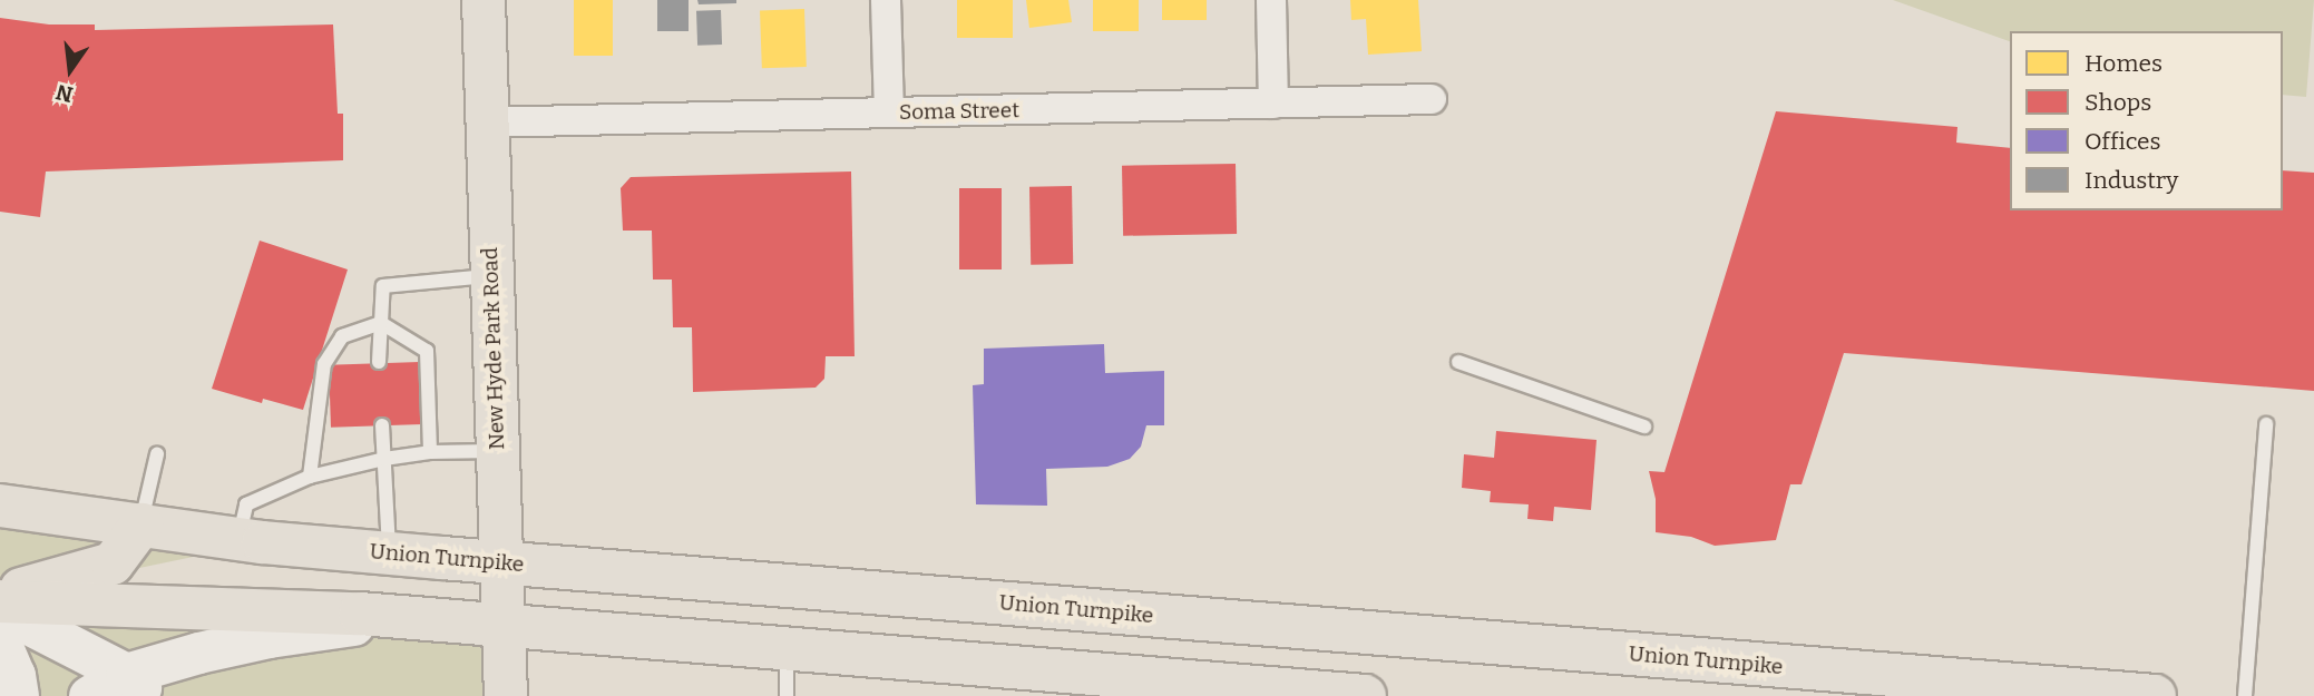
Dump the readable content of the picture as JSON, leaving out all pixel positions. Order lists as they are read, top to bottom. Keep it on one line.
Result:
{"streets":{"main road":["New Hyde Park Road","Union Turnpike"],"street":["Soma Street"]},"crossings":[["Soma Street","New Hyde Park Road"],["New Hyde Park Road","Union Turnpike"]],"legend":["Homes","Shops","Offices","Industry"],"north":"bottom"}
